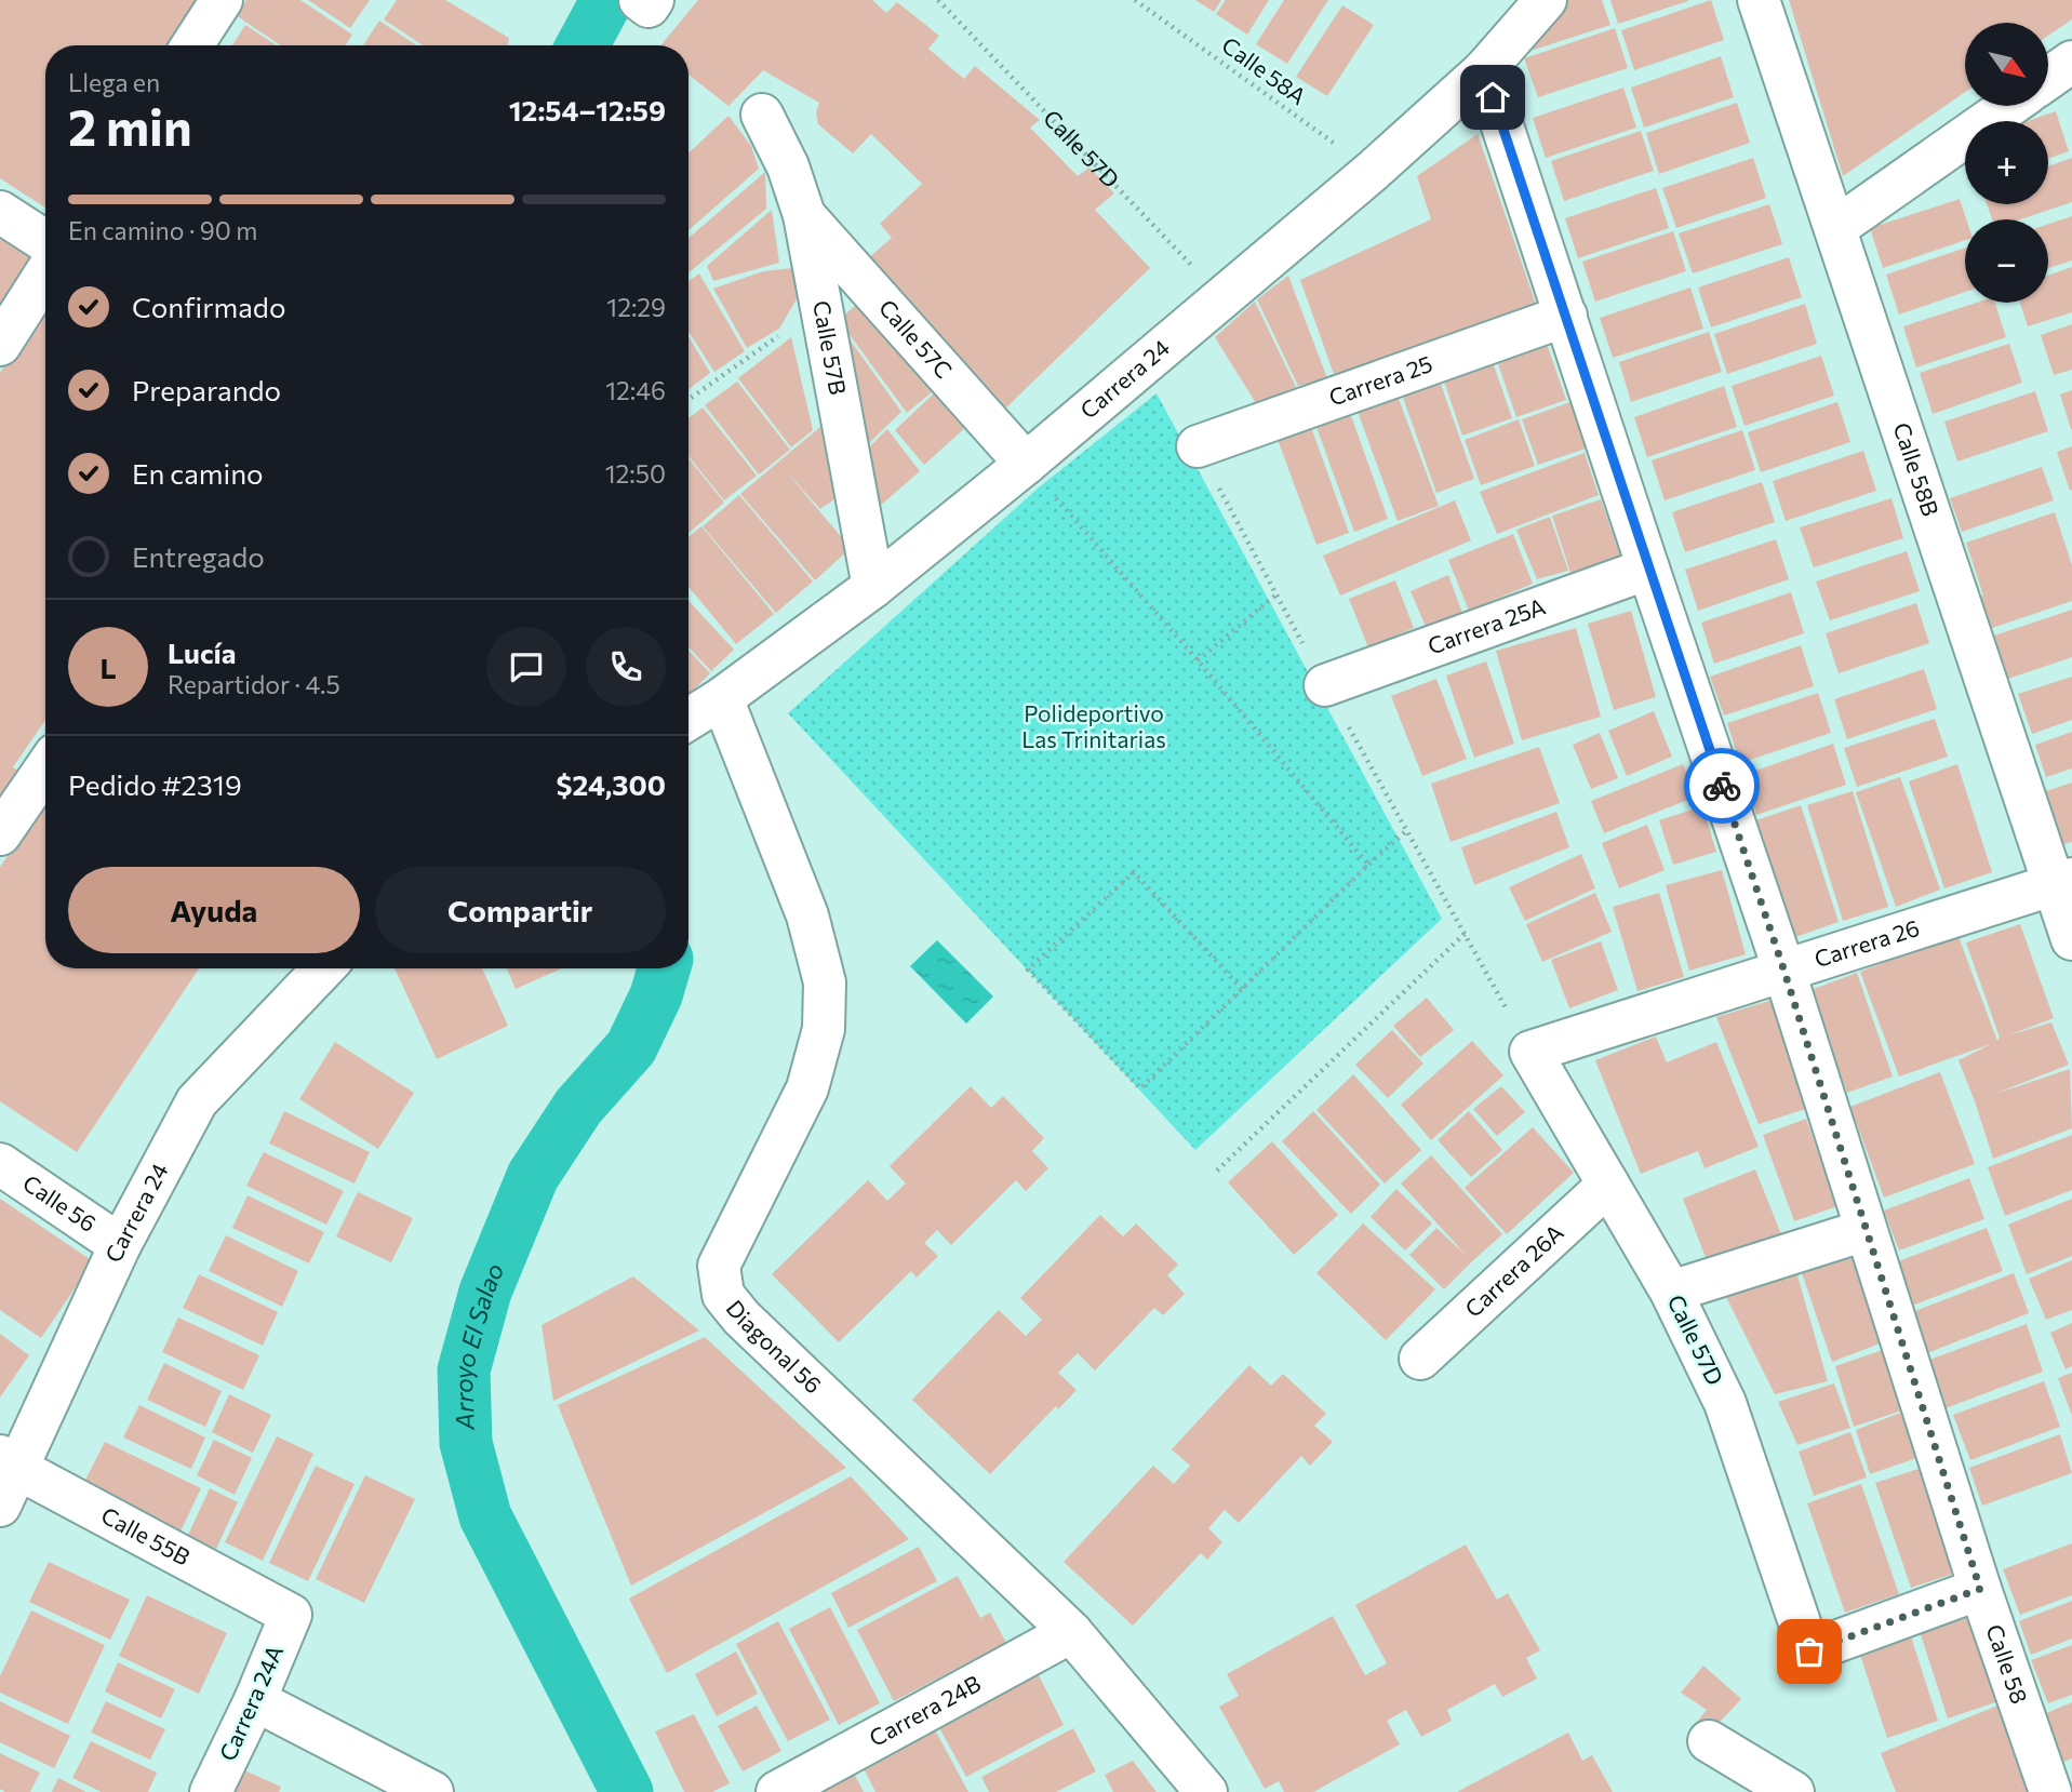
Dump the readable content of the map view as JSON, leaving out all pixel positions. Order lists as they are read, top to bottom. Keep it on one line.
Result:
{"streets":{"street":["Calle 57D","Calle 57C","Calle 57B","Carrera 24","Carrera 25","Calle 58B","Carrera 25A","Carrera 26","Calle 56","Carrera 26A","Diagonal 56","Calle 55B","Calle 58","Carrera 24A","Carrera 24B"],"path":["Calle 58A"]},"crossings":[["Calle 58A","Carrera 24"],["Calle 57D","Carrera 24"],["Calle 57D","Carrera 26"],["Calle 57D","Carrera 26A"],["Calle 57D","Calle 58"],["Calle 57C","Calle 57B"],["Calle 57C","Carrera 24"],["Calle 57B","Carrera 24"],["Carrera 24","Calle 56"],["Carrera 24","Diagonal 56"],["Carrera 24","Calle 55B"],["Carrera 24","Calle 58"],["Carrera 25","Calle 58"],["Calle 58B","Carrera 26"],["Carrera 25A","Calle 58"],["Carrera 26","Calle 58"],["Diagonal 56","Carrera 24B"],["Calle 55B","Carrera 24A"]],"water":["Arroyo El Salao"],"parks":["Polideportivo Las Trinitarias"],"north":"bottom right","page":{"map_buttons":["+","−"],"heading":["2 min","Llega en","12:54–12:59"],"panel":["Lucía","Repartidor · 4.5","Pedido #2319","$24,300"],"bar":"En camino · 90 m","list":[["Confirmado","12:29"],["Preparando","12:46"],["En camino","12:50"],"Entregado"],"round":"L","buttons":["Ayuda","Compartir"]}}
